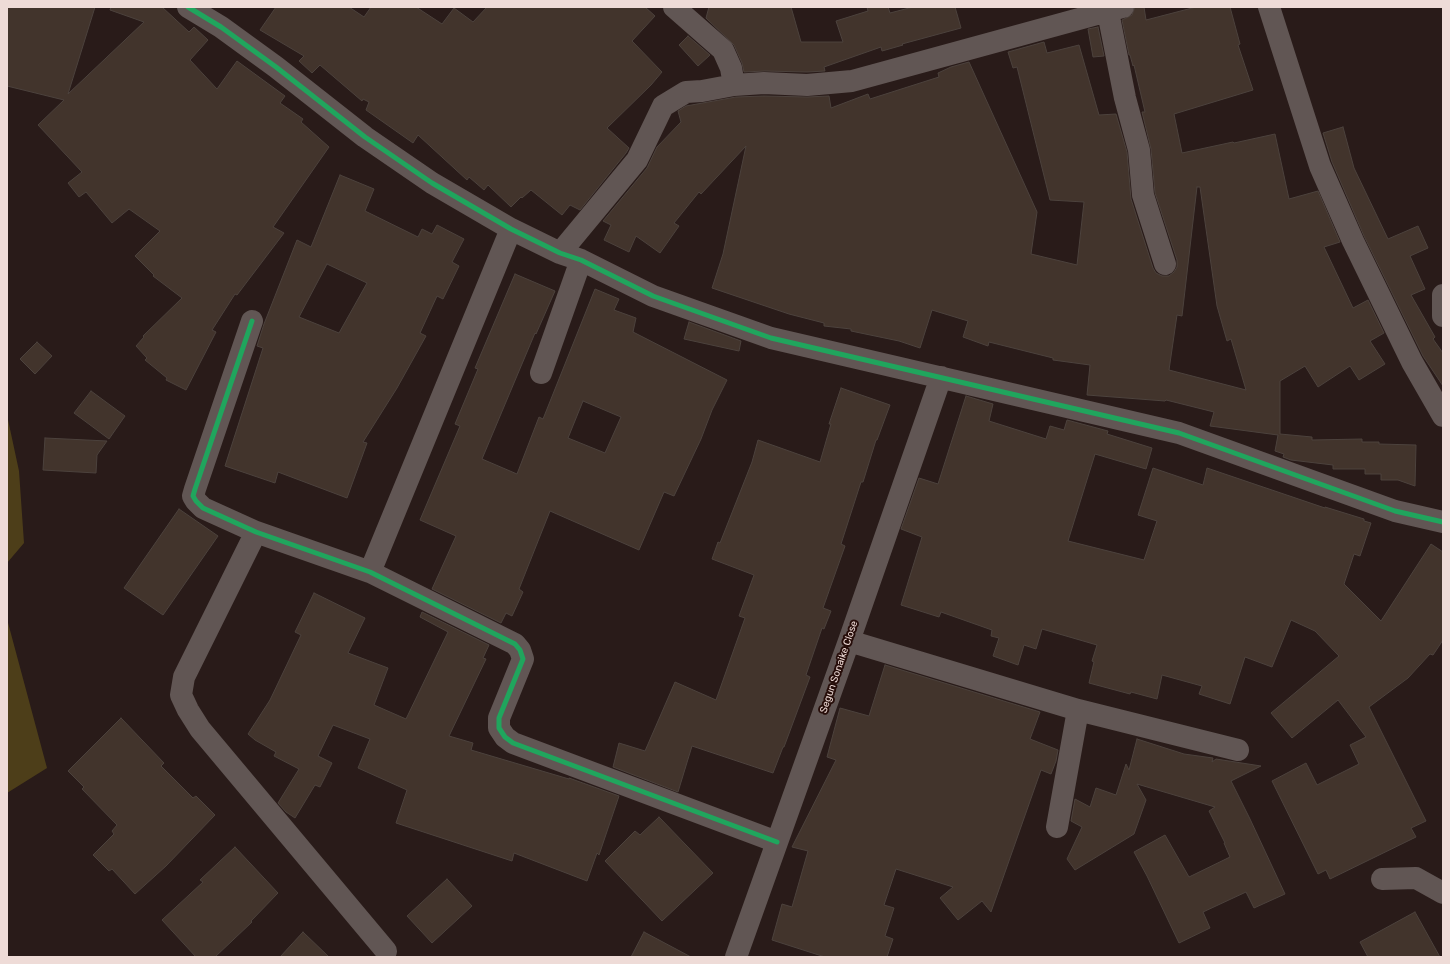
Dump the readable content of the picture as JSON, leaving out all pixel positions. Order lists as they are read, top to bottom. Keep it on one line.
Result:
{"streets":{"street":["Segun Sonaike Close"]}}
